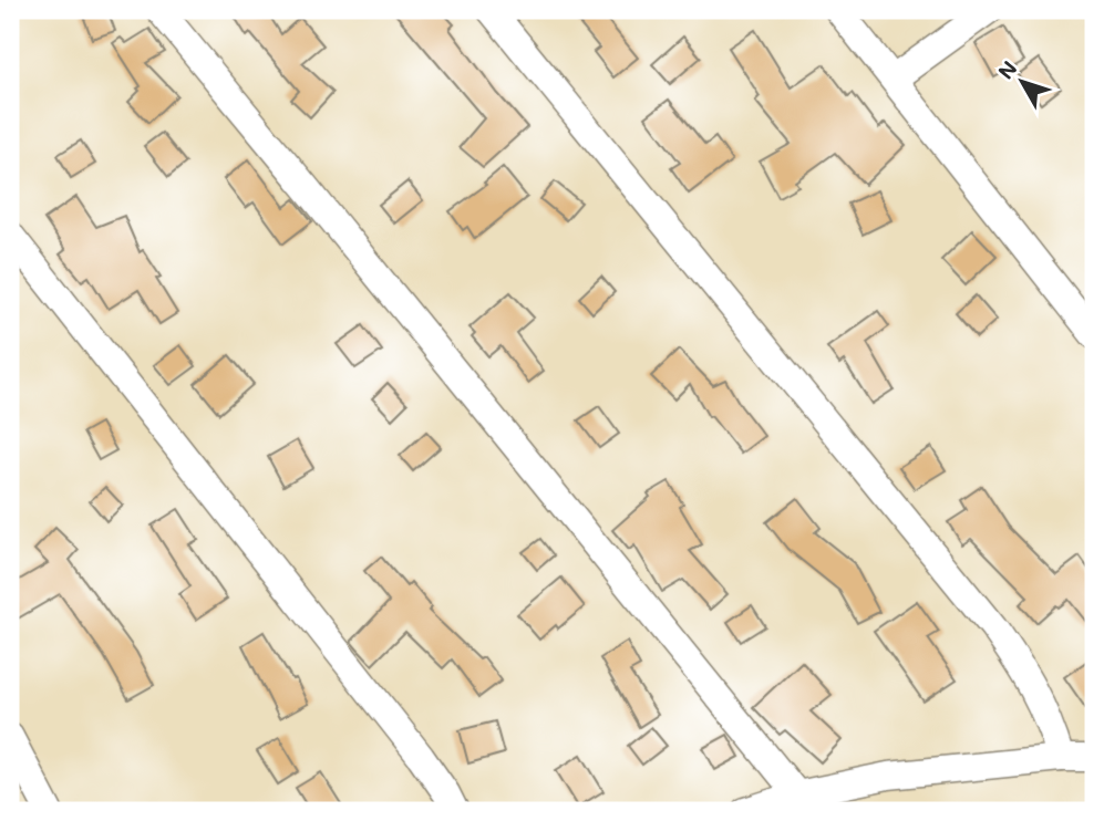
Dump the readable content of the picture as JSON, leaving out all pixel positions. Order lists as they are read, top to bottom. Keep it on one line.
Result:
{"north":"top left"}
